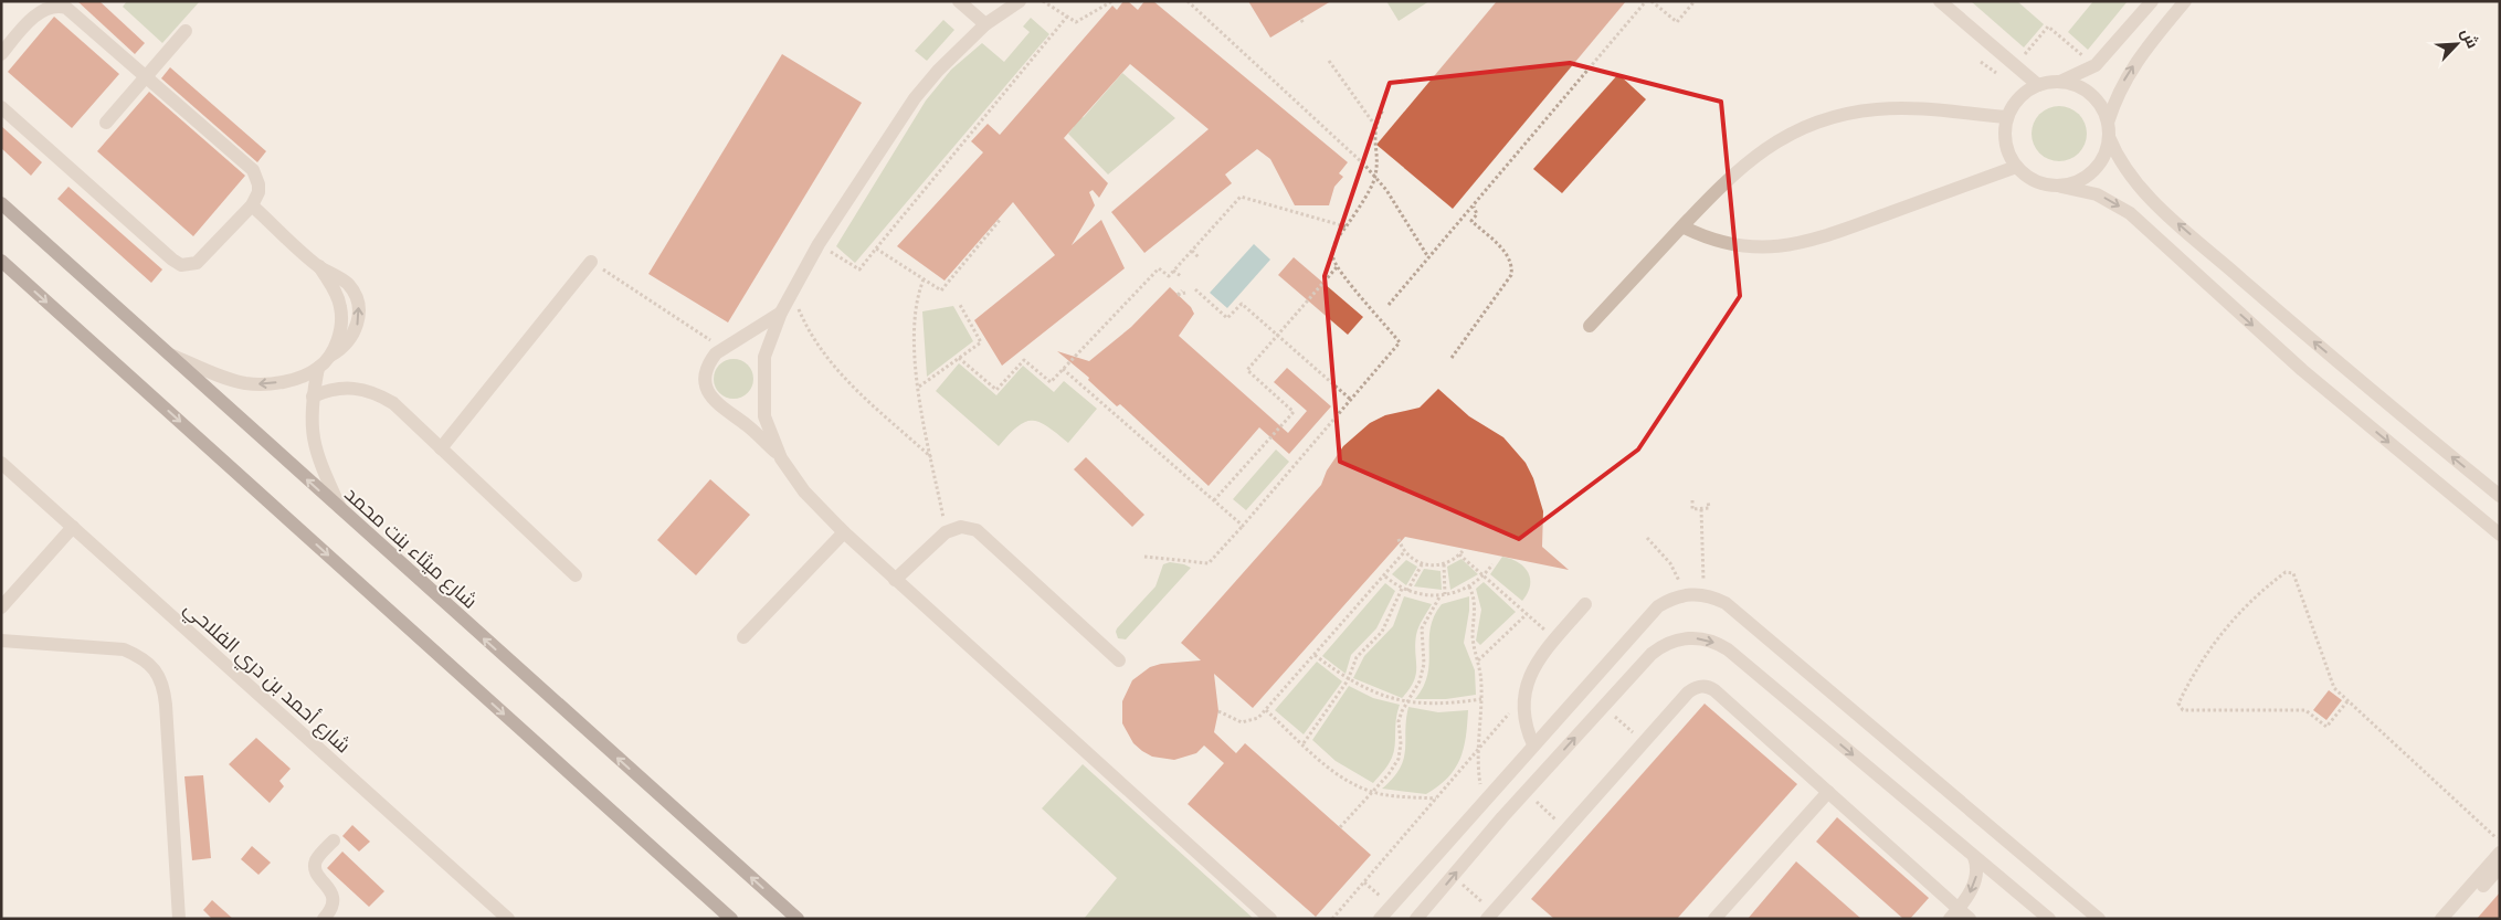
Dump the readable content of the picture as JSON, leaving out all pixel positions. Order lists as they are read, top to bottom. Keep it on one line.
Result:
{"streets":{"main road":["شارع ميثاء بنت محمد"],"street":["شارع أحمد بن دري الفلاحي"]},"north":"top right"}
